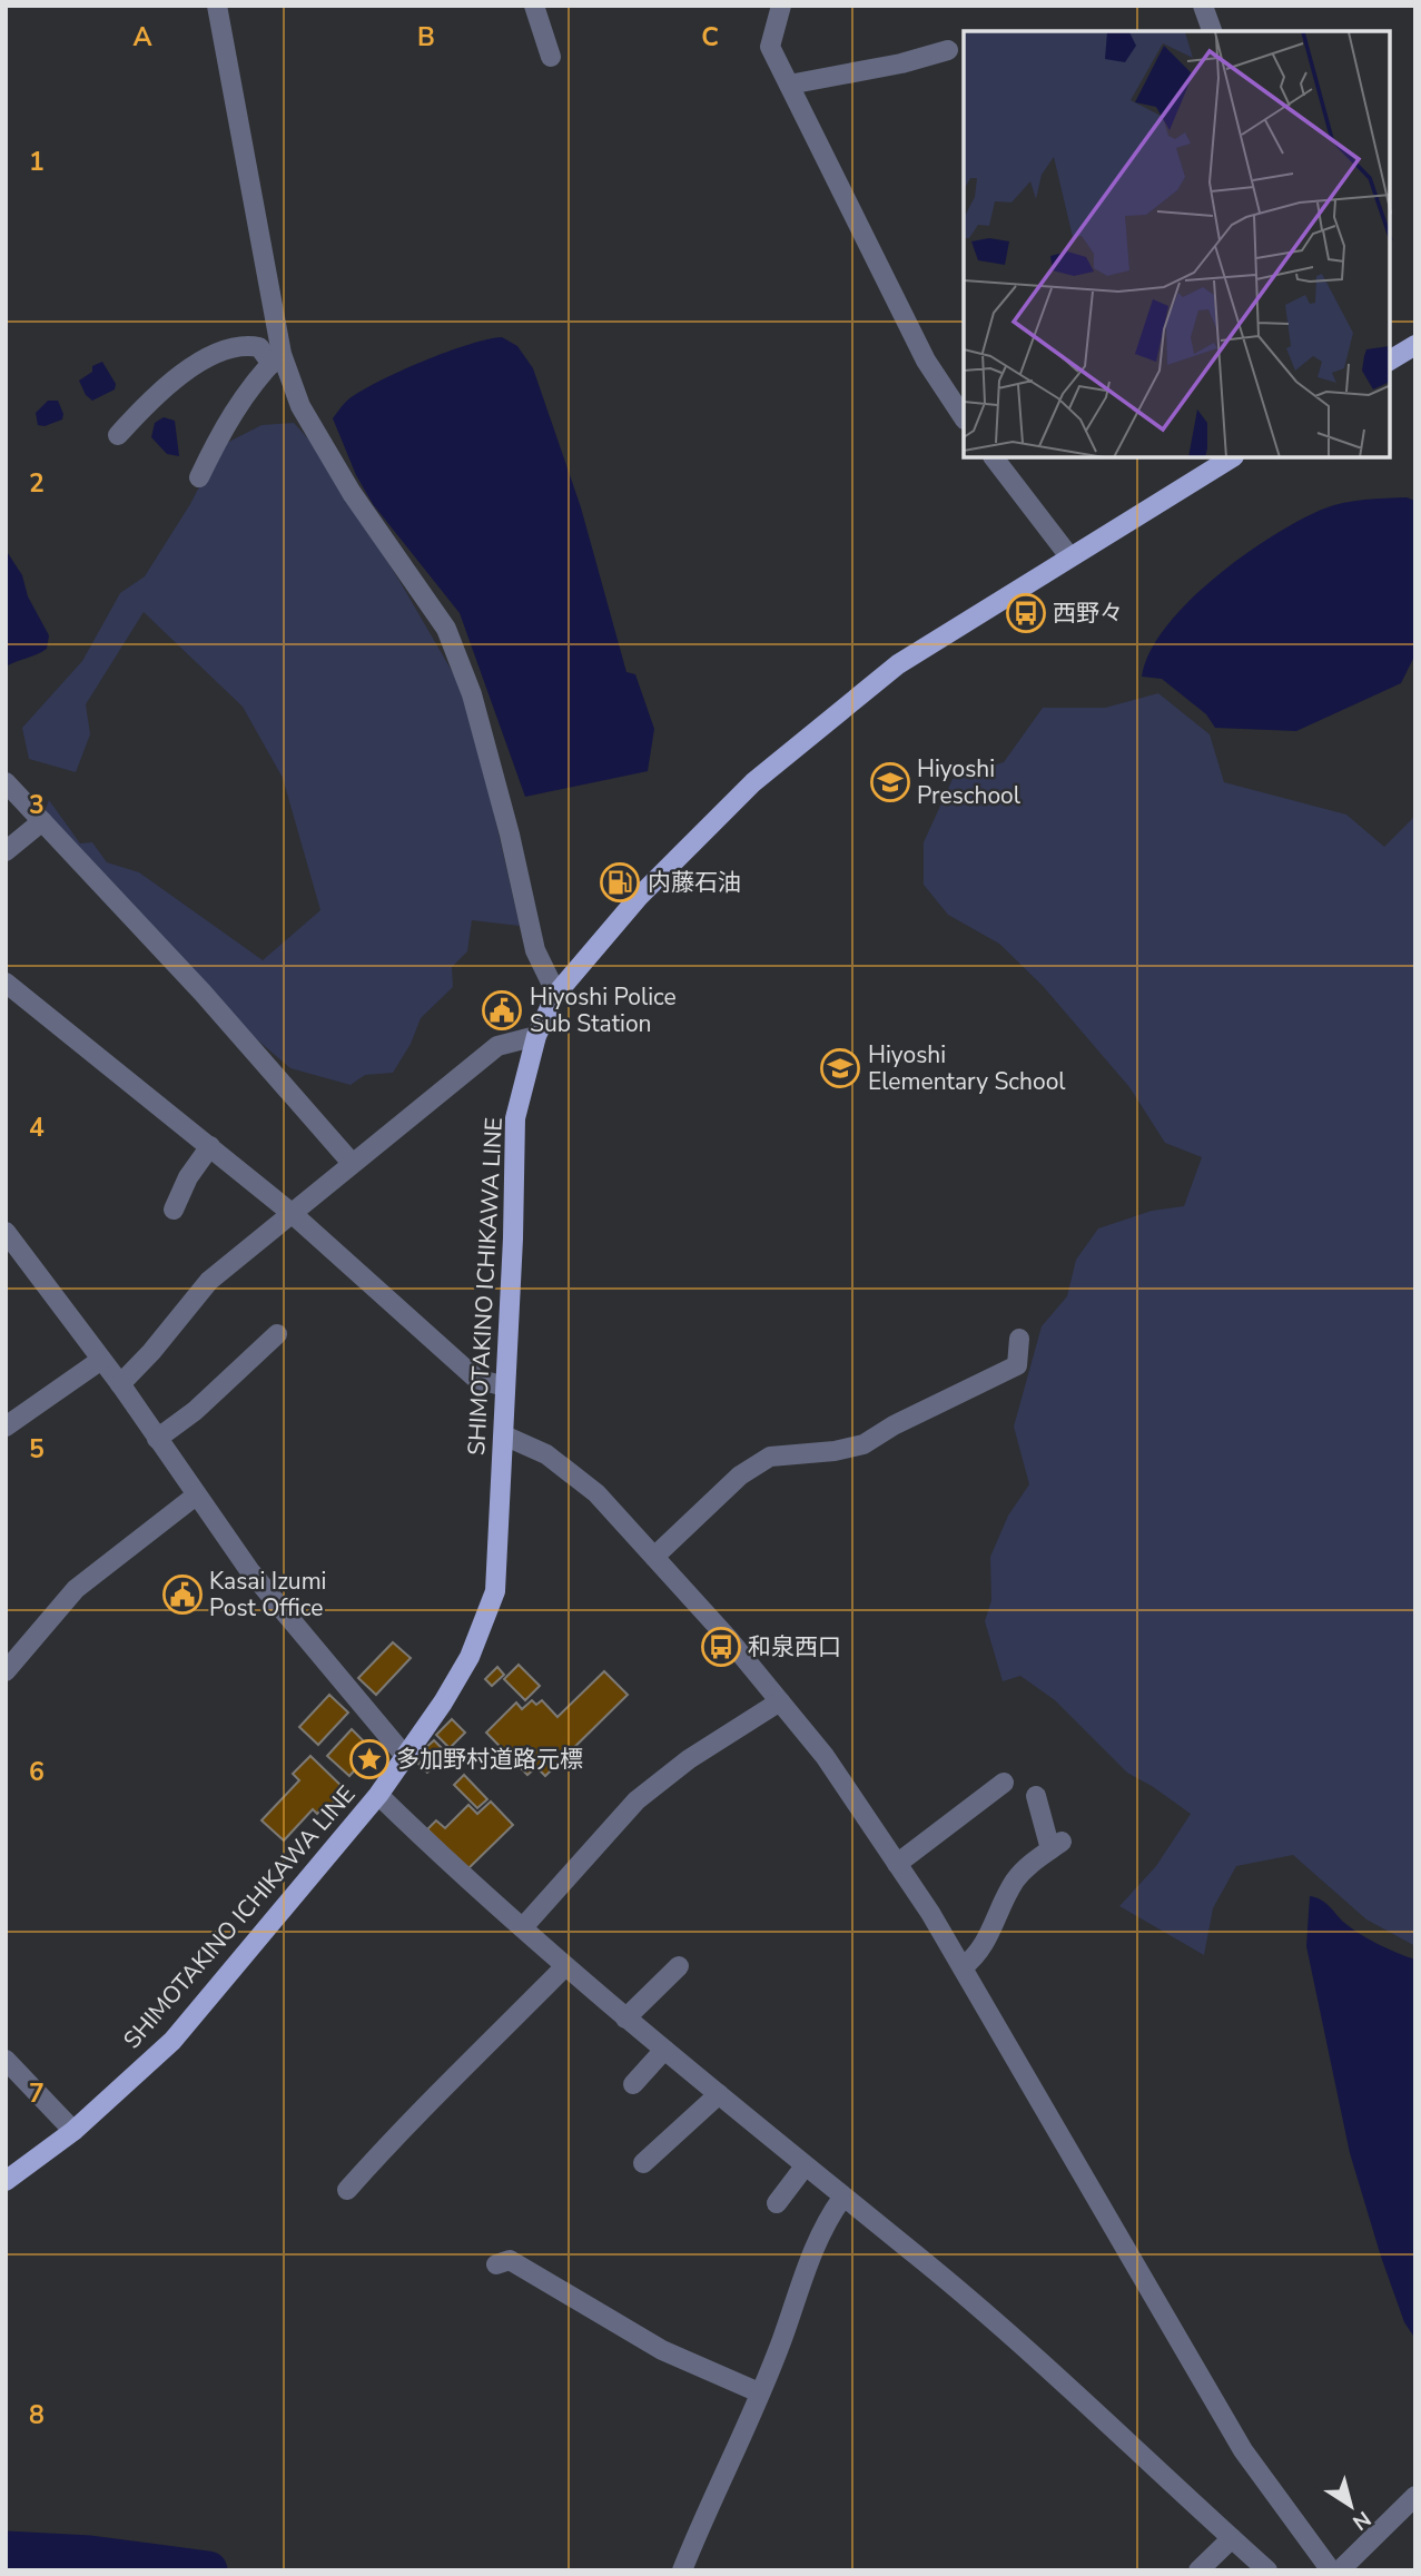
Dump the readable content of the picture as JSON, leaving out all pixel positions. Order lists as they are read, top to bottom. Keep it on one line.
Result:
{"streets":{"main road":["SHIMOTAKINO ICHIKAWA LINE"]},"places":{"bus stop":["西野々","和泉西口"],"school or university":["Hiyoshi Preschool","Hiyoshi Elementary School"],"fuel station":["内藤石油"],"public building":["Hiyoshi Police Sub Station","Kasai Izumi Post Office"],"place":["多加野村道路元標"]},"north":"bottom right","grid":{"columns":["A","B","C"],"rows":["1","2","3","4","5","6","7","8"]}}
